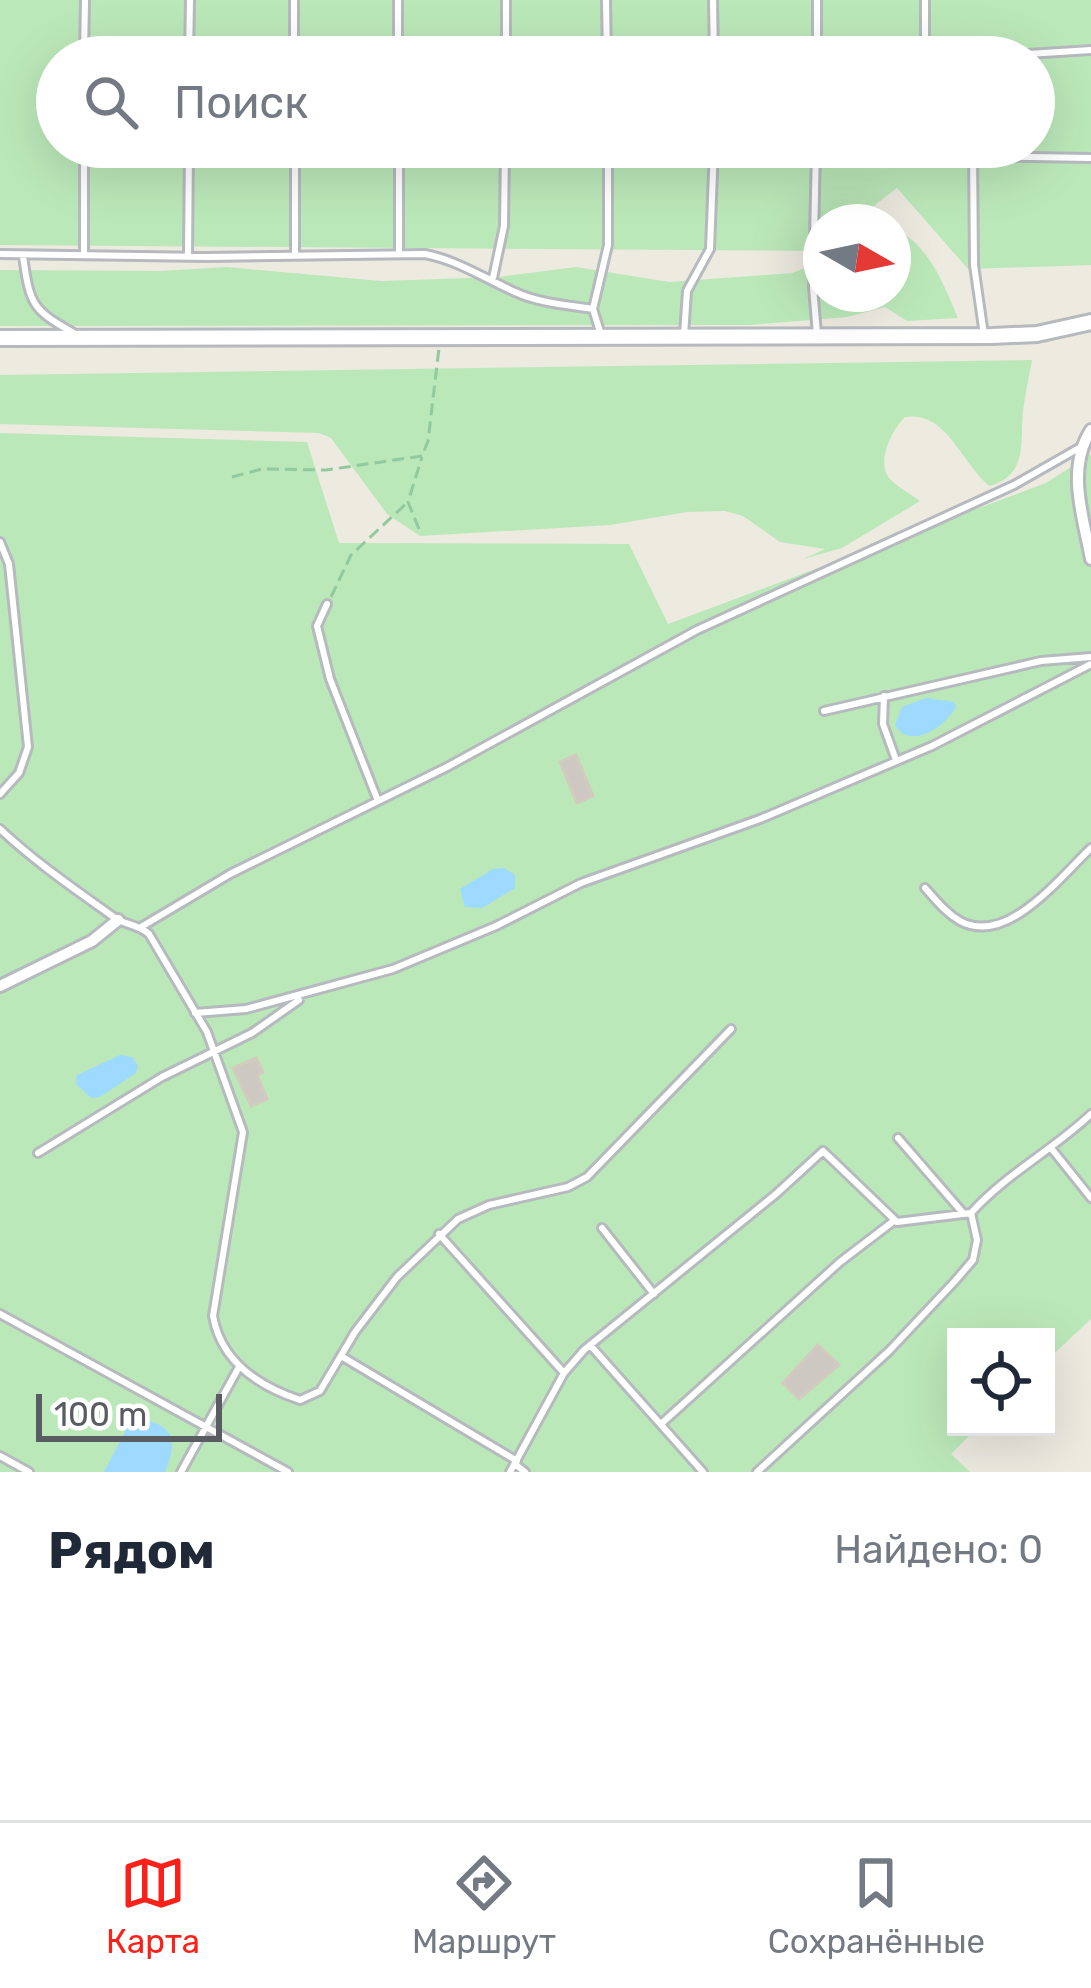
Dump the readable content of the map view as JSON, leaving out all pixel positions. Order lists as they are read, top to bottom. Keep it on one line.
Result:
{"scale_bar":"100 m","north":"right","page":{"search":"Поиск","scale":"100 m","heading":["Рядом","Найдено: 0"],"nav":["Карта","Маршрут","Сохранённые"]}}
